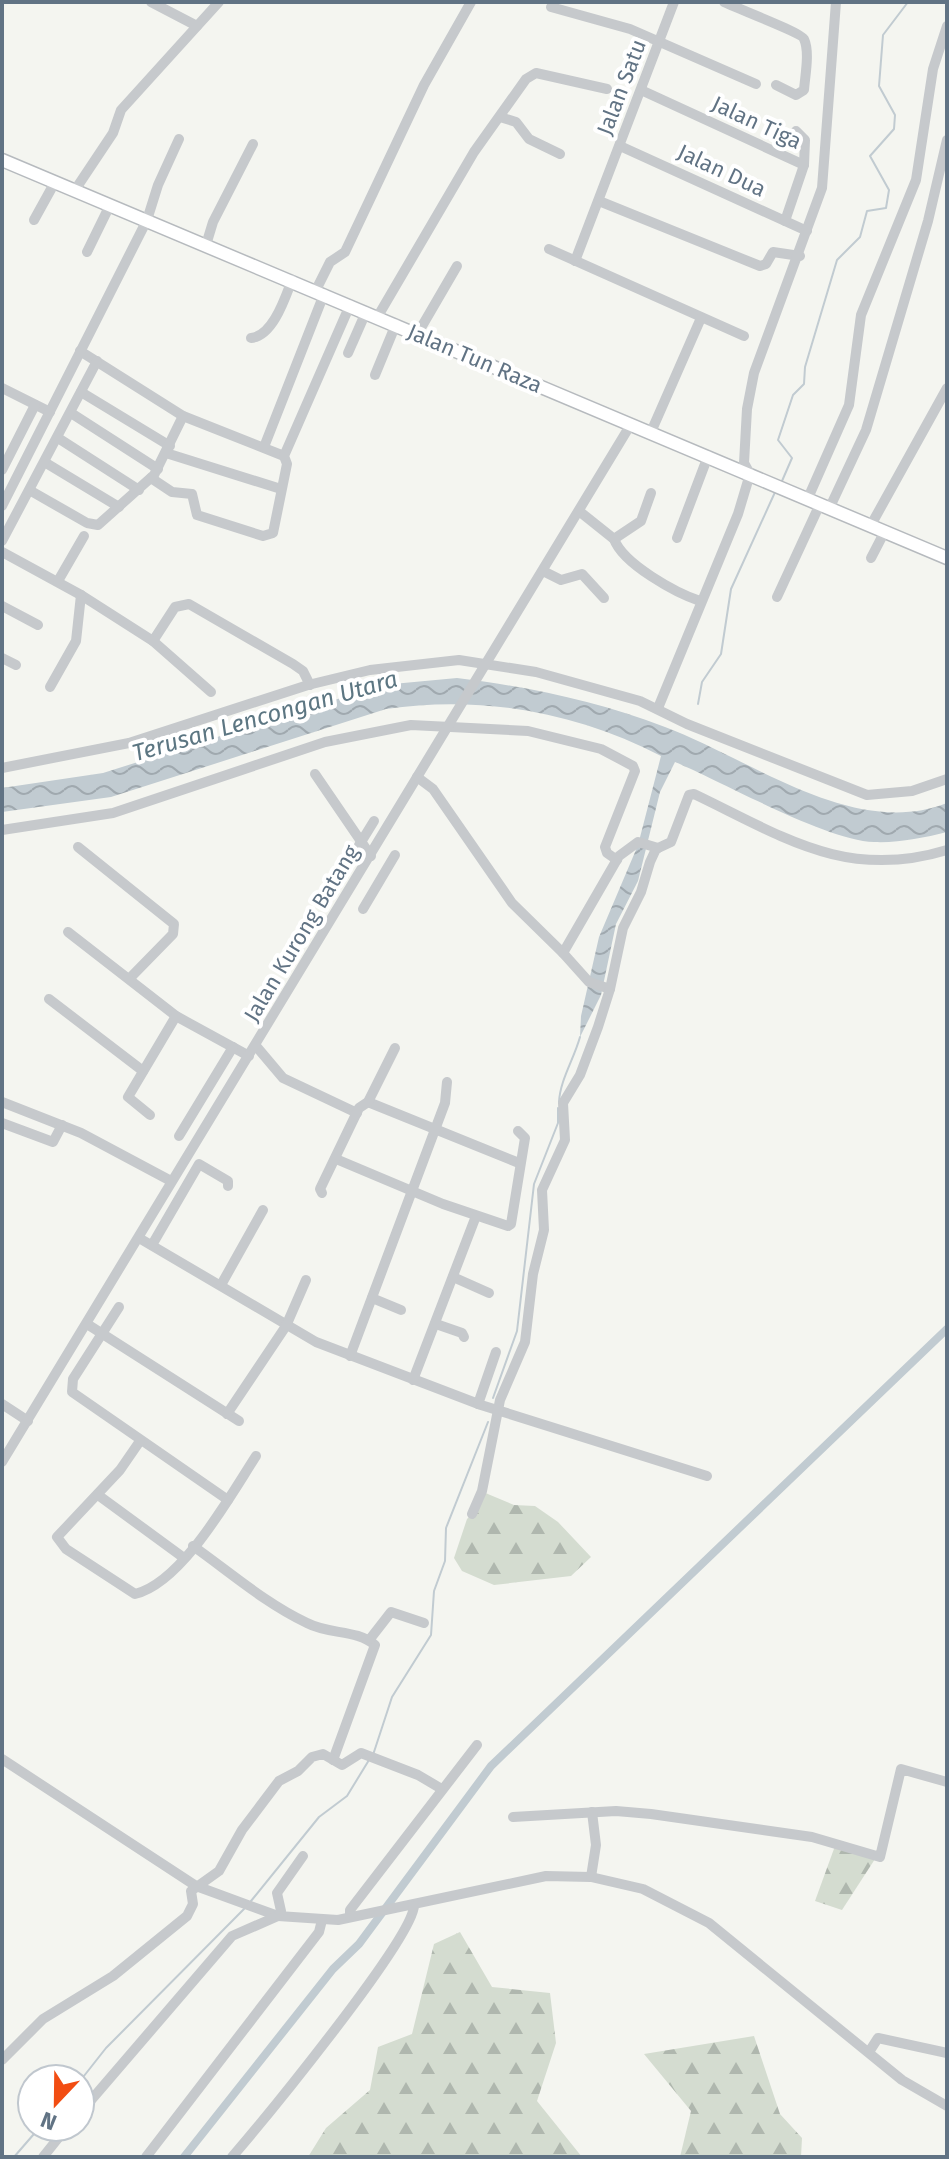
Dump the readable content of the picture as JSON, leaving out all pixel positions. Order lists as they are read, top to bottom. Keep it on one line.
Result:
{"streets":{"main road":["Jalan Tun Raza"],"street":["Jalan Satu","Jalan Tiga","Jalan Dua","Jalan Kurong Batang"]},"crossings":[["Jalan Satu","Jalan Tiga"],["Jalan Satu","Jalan Dua"],["Jalan Tiga","Jalan Dua"],["Jalan Tun Raza","Jalan Kurong Batang"]],"water":["Terusan Lencongan Utara"],"north":"bottom"}
